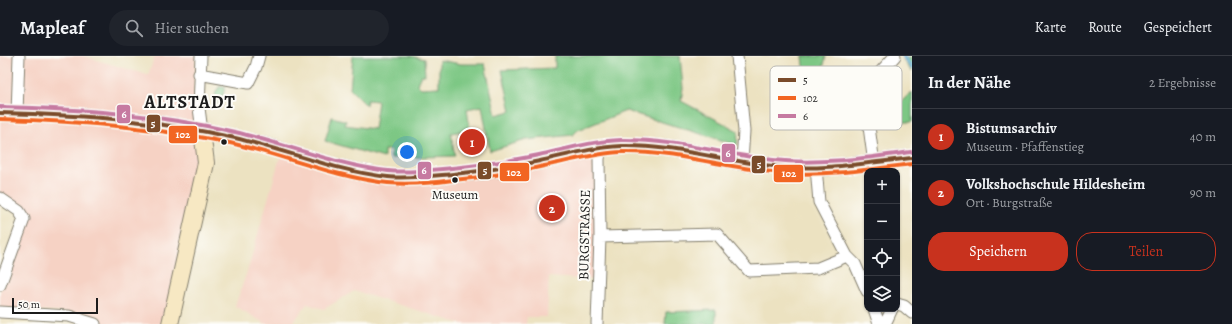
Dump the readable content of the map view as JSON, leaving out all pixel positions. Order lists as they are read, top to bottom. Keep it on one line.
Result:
{"streets":{"street":["BURGSTRASSE"]},"districts":["ALTSTADT"],"places":["Museum"],"lines":["transit line 6","transit line 5","transit line 102"],"legend":["5","102","6"],"scale_bar":"50 m","page":{"header":"Mapleaf","search":"Hier suchen","nav":["Karte","Route","Gespeichert"],"heading":["In der Nähe","2 Ergebnisse"],"list":[{"mark":"1","name":"Bistumsarchiv","note":"Museum · Pfaffenstieg","value":"40 m"},{"mark":"2","name":"Volkshochschule Hildesheim","note":"Ort · Burgstraße","value":"90 m"}],"pins":["1","2"],"map_buttons":["+","−"],"buttons":["Speichern","Teilen"],"scale":"50 m"}}
